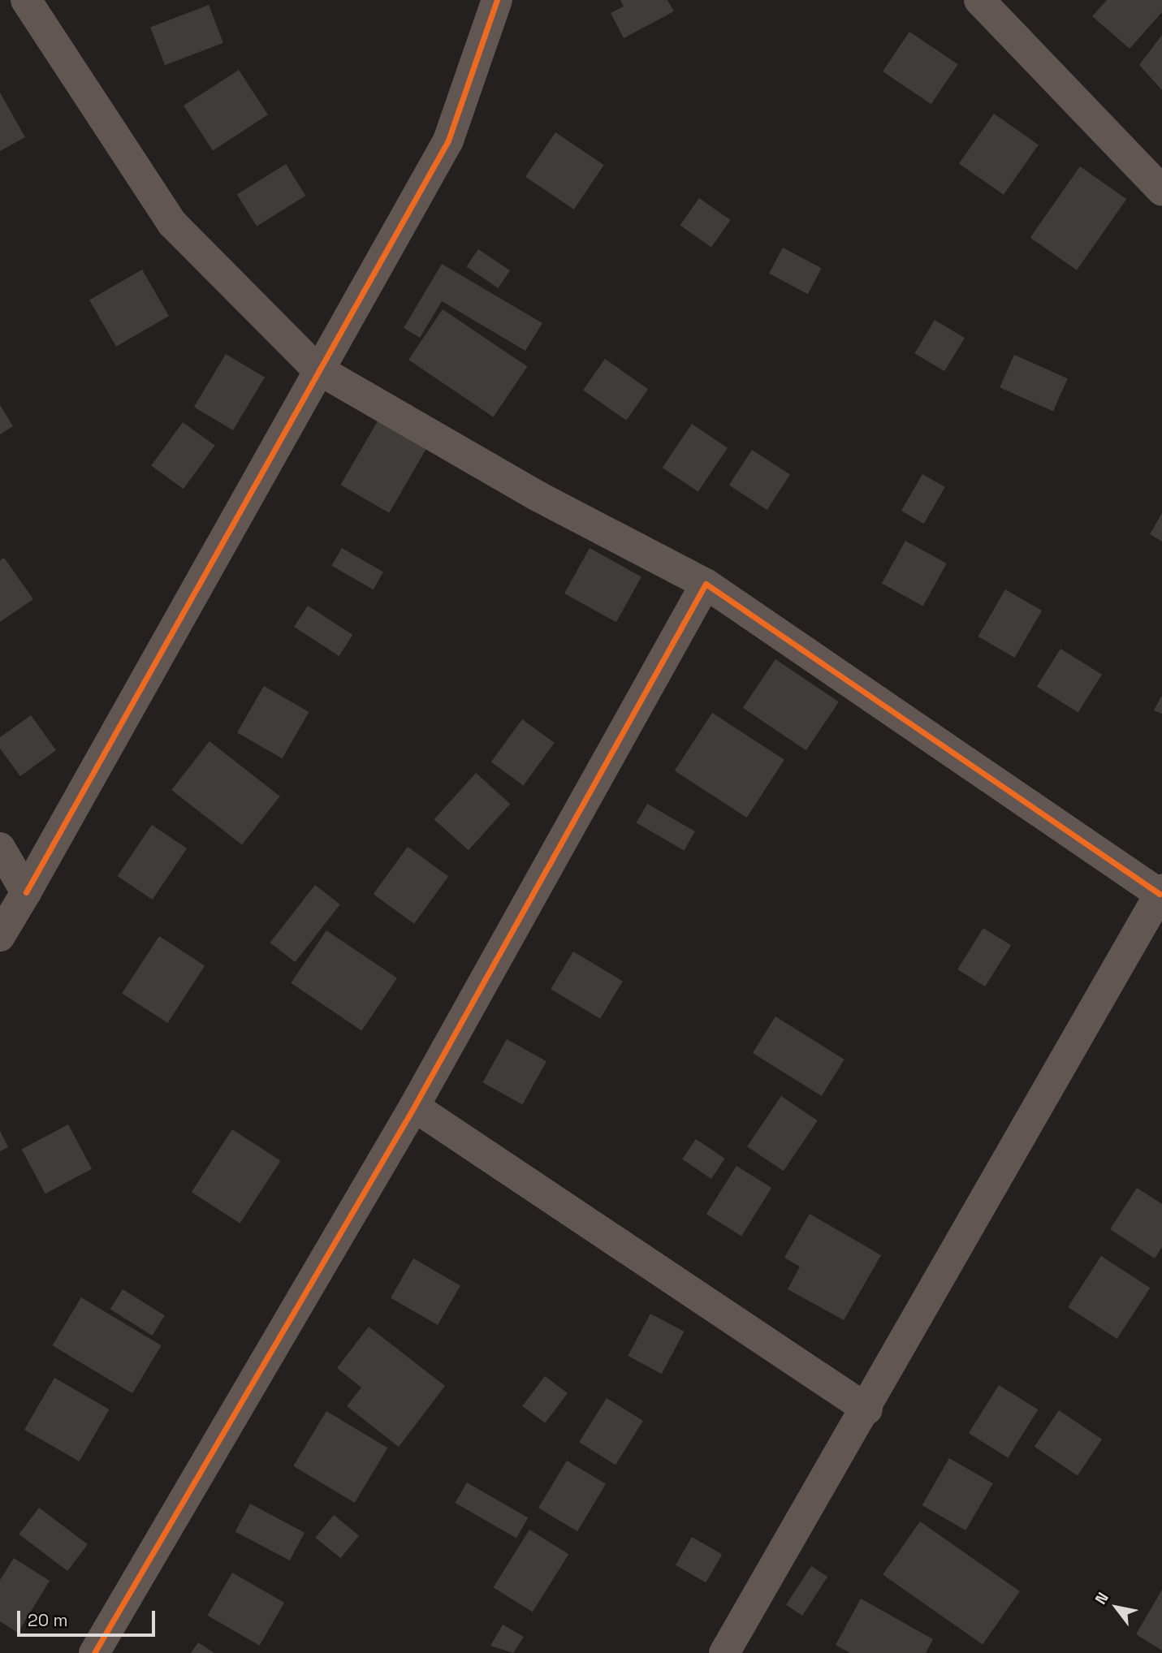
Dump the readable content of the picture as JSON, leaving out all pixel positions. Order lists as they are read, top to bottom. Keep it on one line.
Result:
{"scale_bar":"20 m","north":"top left"}
